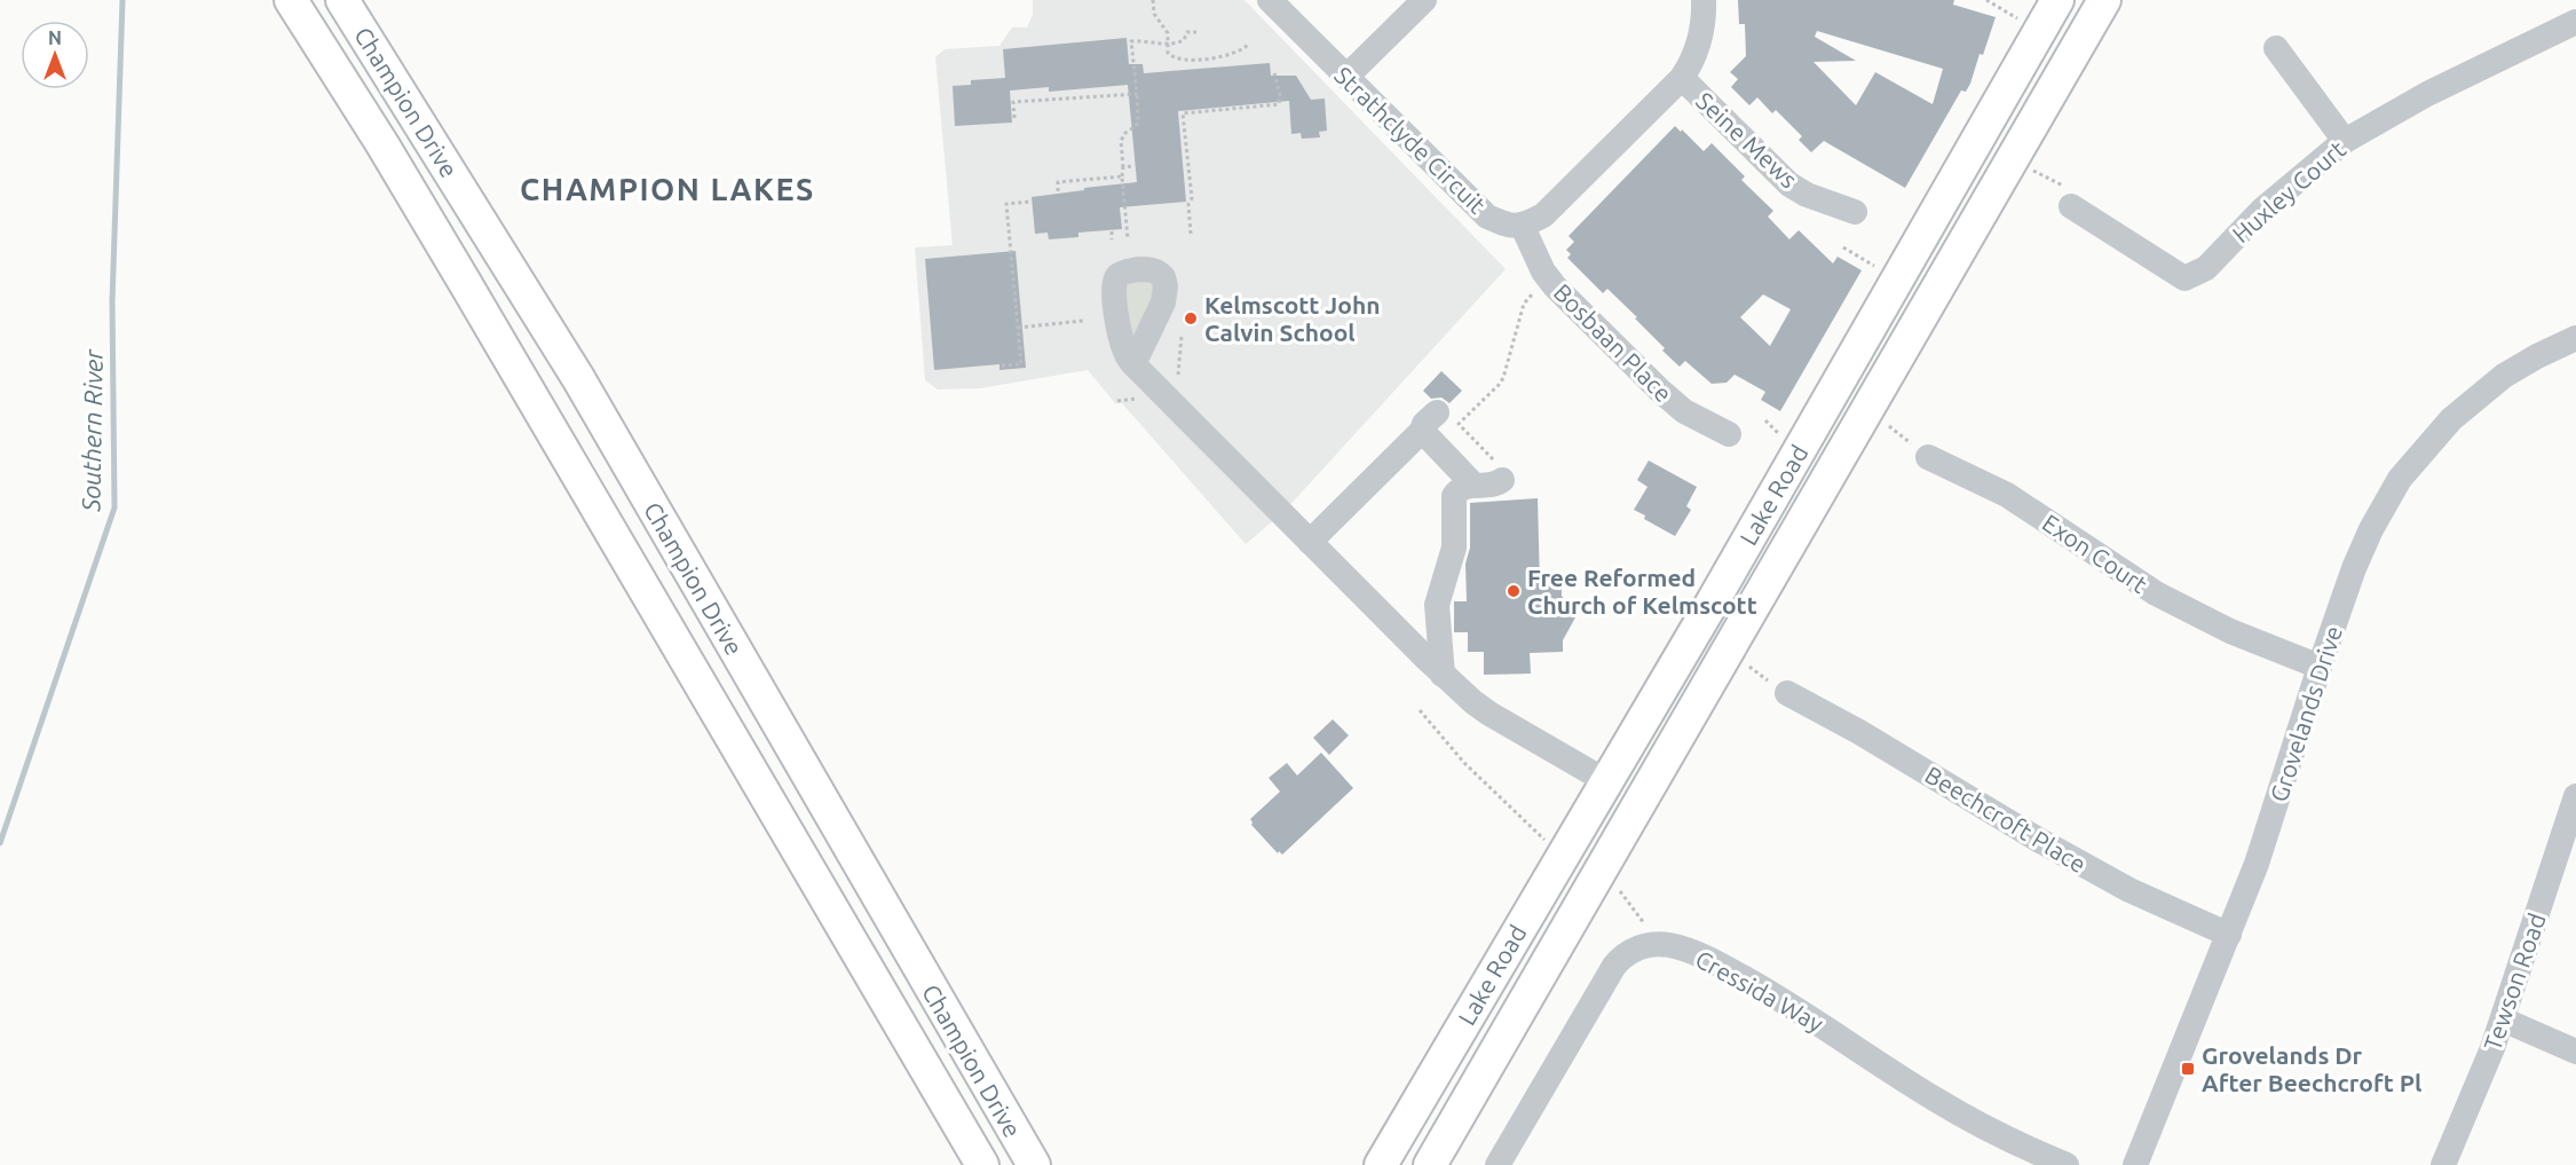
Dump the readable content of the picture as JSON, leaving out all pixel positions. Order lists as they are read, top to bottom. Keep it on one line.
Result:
{"streets":{"main road":["Champion Drive","Lake Road"],"street":["Strathclyde Circuit","Seine Mews","Huxley Court","Bosbaan Place","Exon Court","Grovelands Drive","Beechcroft Place","Tewson Road","Cressida Way"]},"crossings":[["Strathclyde Circuit","Bosbaan Place"],["Exon Court","Grovelands Drive"],["Grovelands Drive","Beechcroft Place"]],"districts":["CHAMPION LAKES"],"water":["Southern River"],"places":{"other":["Kelmscott John Calvin School","Free Reformed Church of Kelmscott"],"transit":["Grovelands Dr After Beechcroft Pl"]},"north":"top"}
